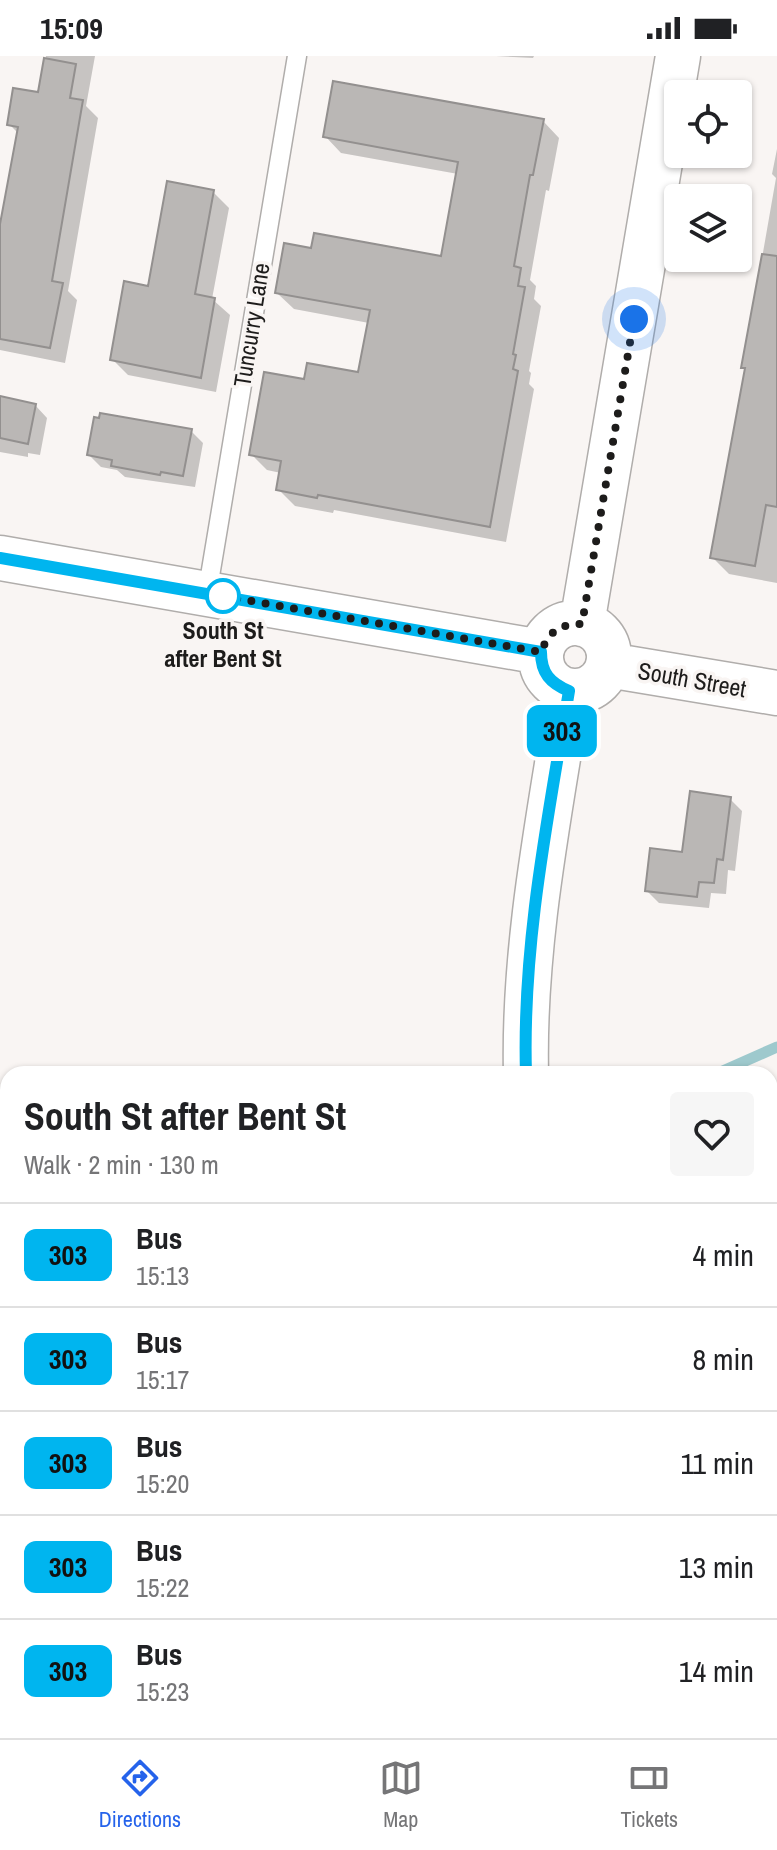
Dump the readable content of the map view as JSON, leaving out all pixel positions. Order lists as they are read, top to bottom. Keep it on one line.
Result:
{"streets":{"street":["South Street"],"lane":["Tuncurry Lane"]},"places":["South St after Bent St"],"lines":["bus line 303"],"page":{"status":"15:09","on_map":"303","heading":["South St after Bent St","Walk · 2 min · 130 m"],"list":[{"mark":"303","name":"Bus","note":"15:13","value":"4 min"},{"mark":"303","name":"Bus","note":"15:17","value":"8 min"},{"mark":"303","name":"Bus","note":"15:20","value":"11 min"},{"mark":"303","name":"Bus","note":"15:22","value":"13 min"},{"mark":"303","name":"Bus","note":"15:23","value":"14 min"}],"tabs":["Directions","Map","Tickets"]}}
